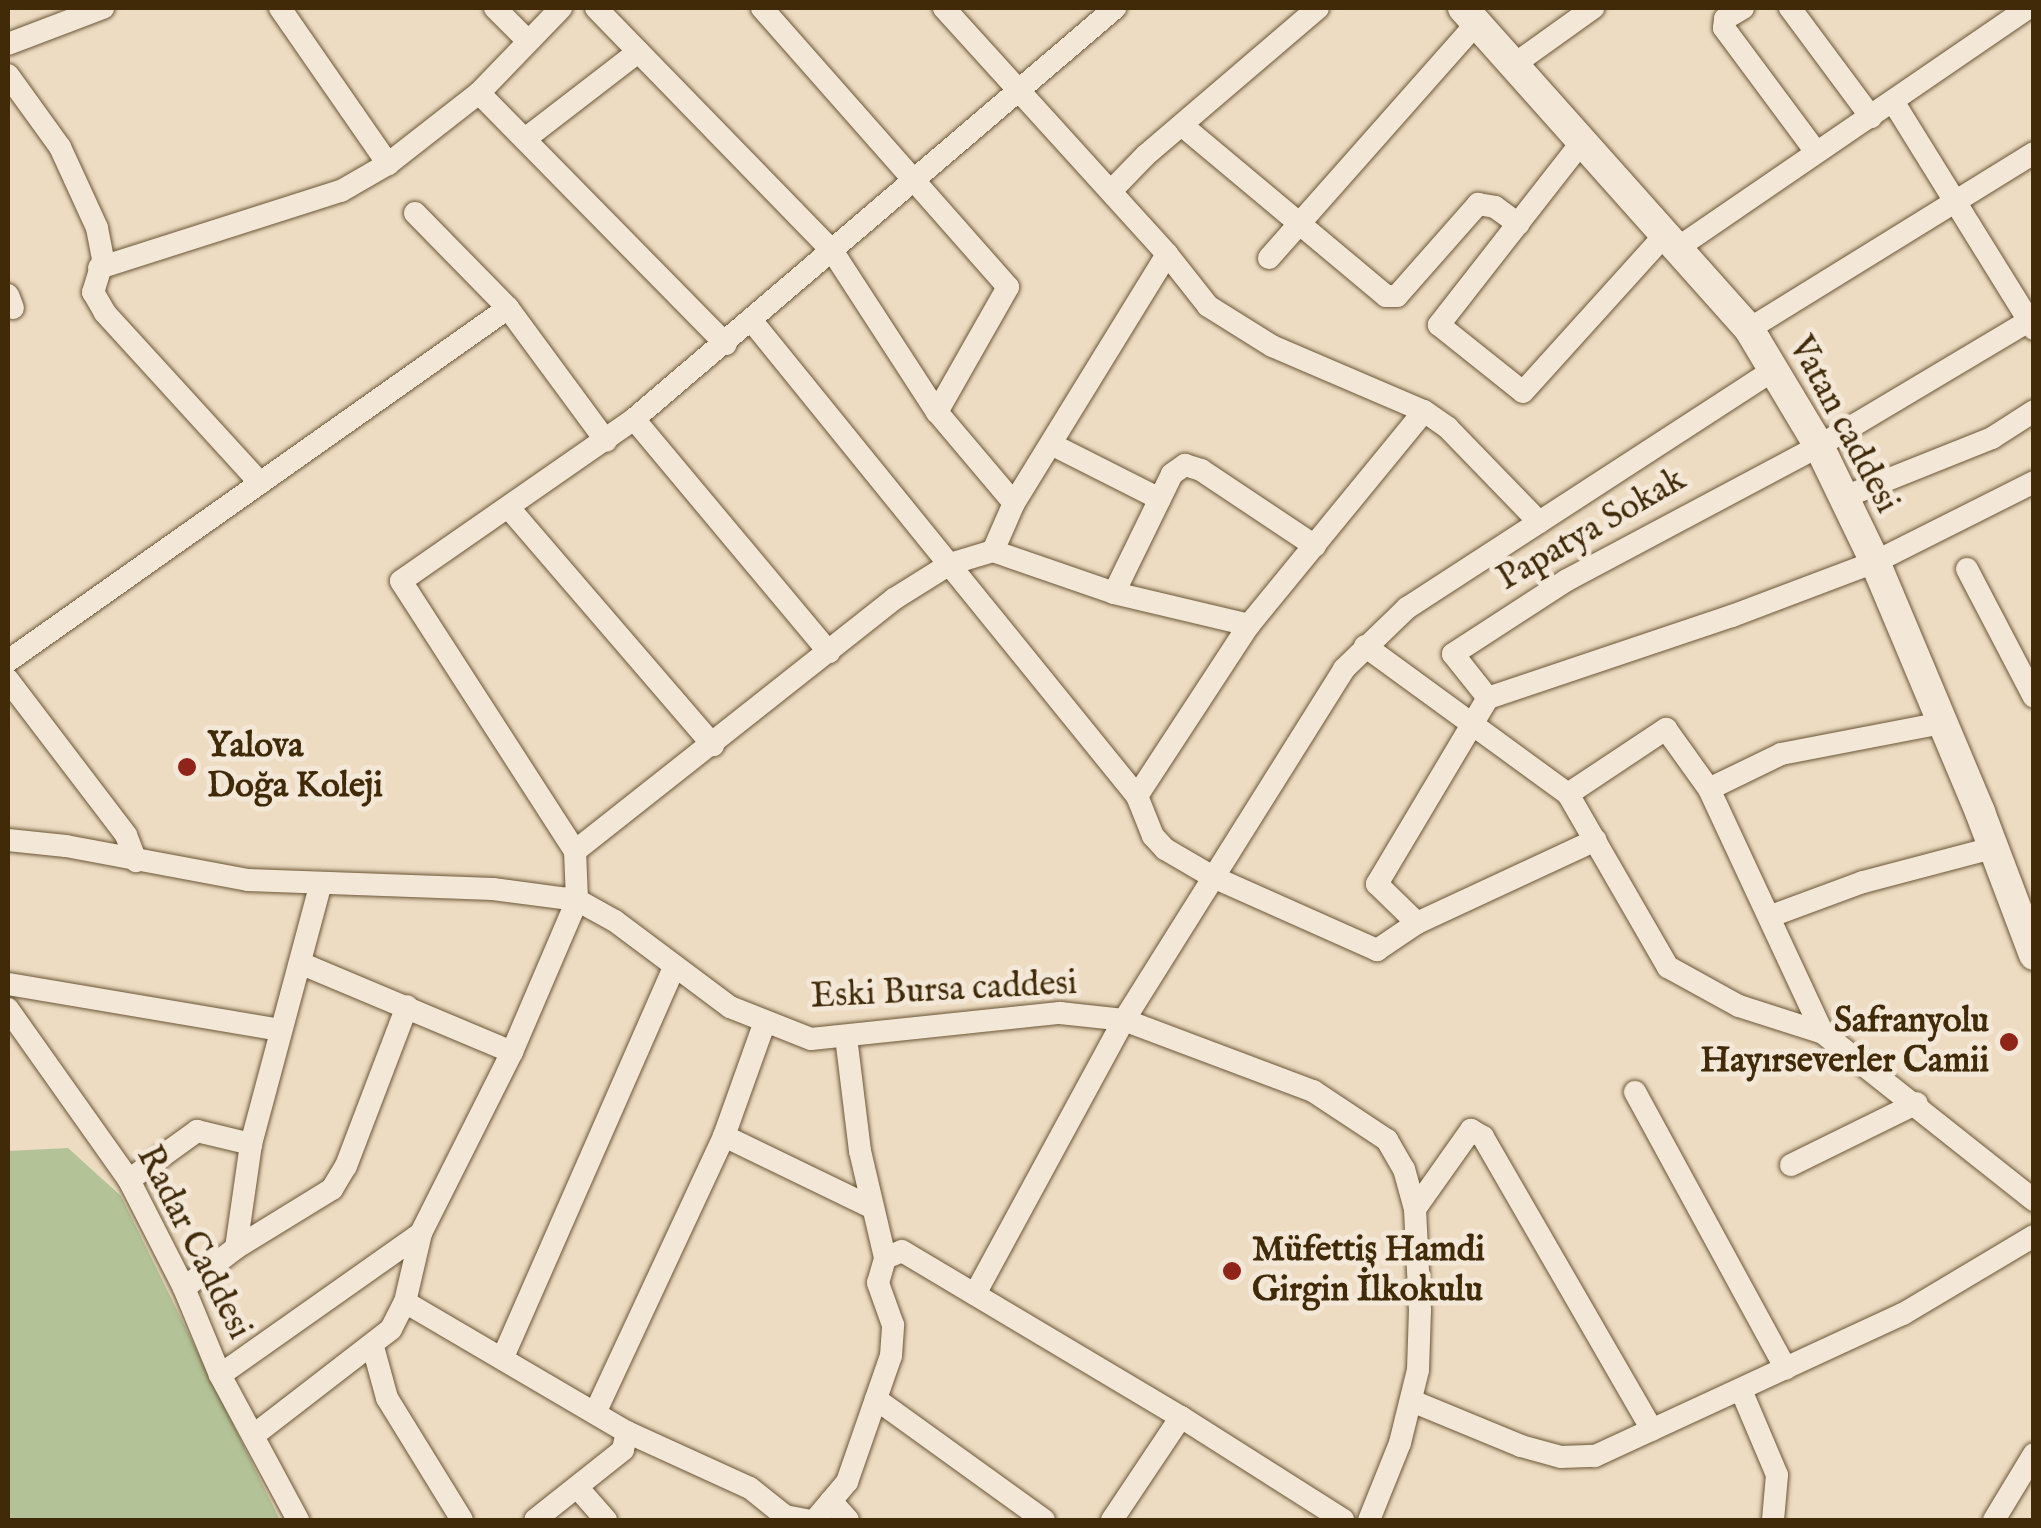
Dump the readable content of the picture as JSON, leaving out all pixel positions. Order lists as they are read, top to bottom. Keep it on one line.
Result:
{"streets":{"street":["Vatan caddesi","Papatya Sokak","Eski Bursa caddesi","Radar Caddesi"]},"crossings":[["Vatan caddesi","Papatya Sokak"]],"places":["Yalova Doğa Koleji","Safranyolu Hayırseverler Camii","Müfettiş Hamdi Girgin İlkokulu"]}
